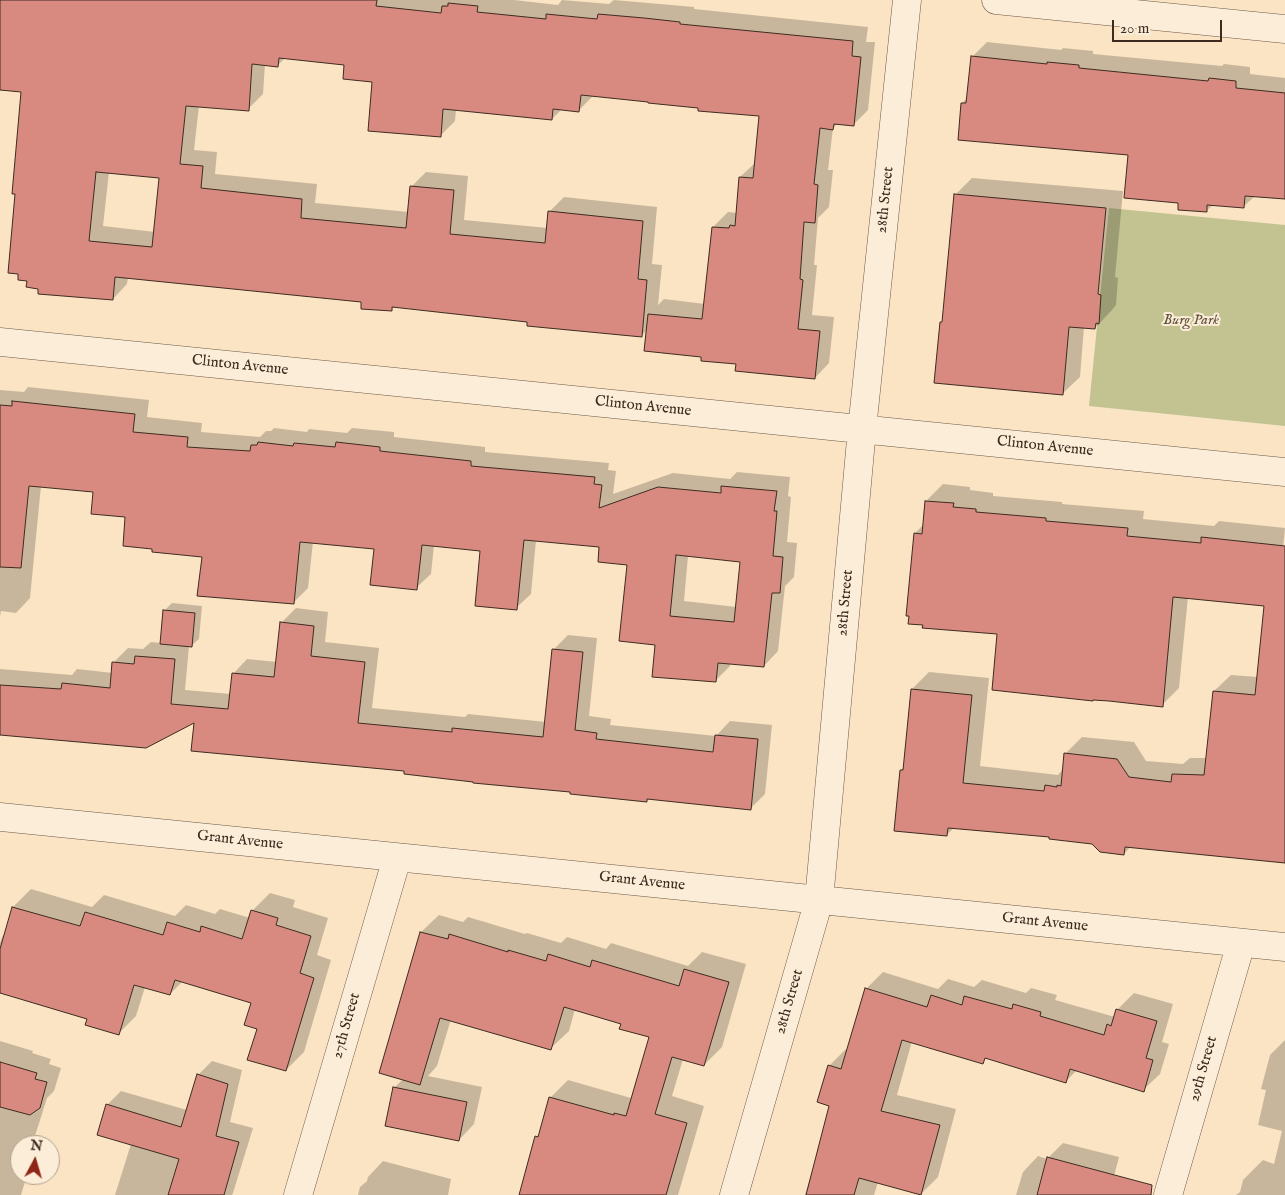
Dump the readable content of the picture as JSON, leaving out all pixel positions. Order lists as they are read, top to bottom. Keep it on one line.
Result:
{"streets":{"street":["28th Street","Clinton Avenue","Grant Avenue","27th Street","29th Street"]},"crossings":[["28th Street","Clinton Avenue"],["28th Street","Grant Avenue"],["Grant Avenue","27th Street"],["Grant Avenue","29th Street"]],"parks":["Burg Park"],"scale_bar":"20 m","north":"top"}
